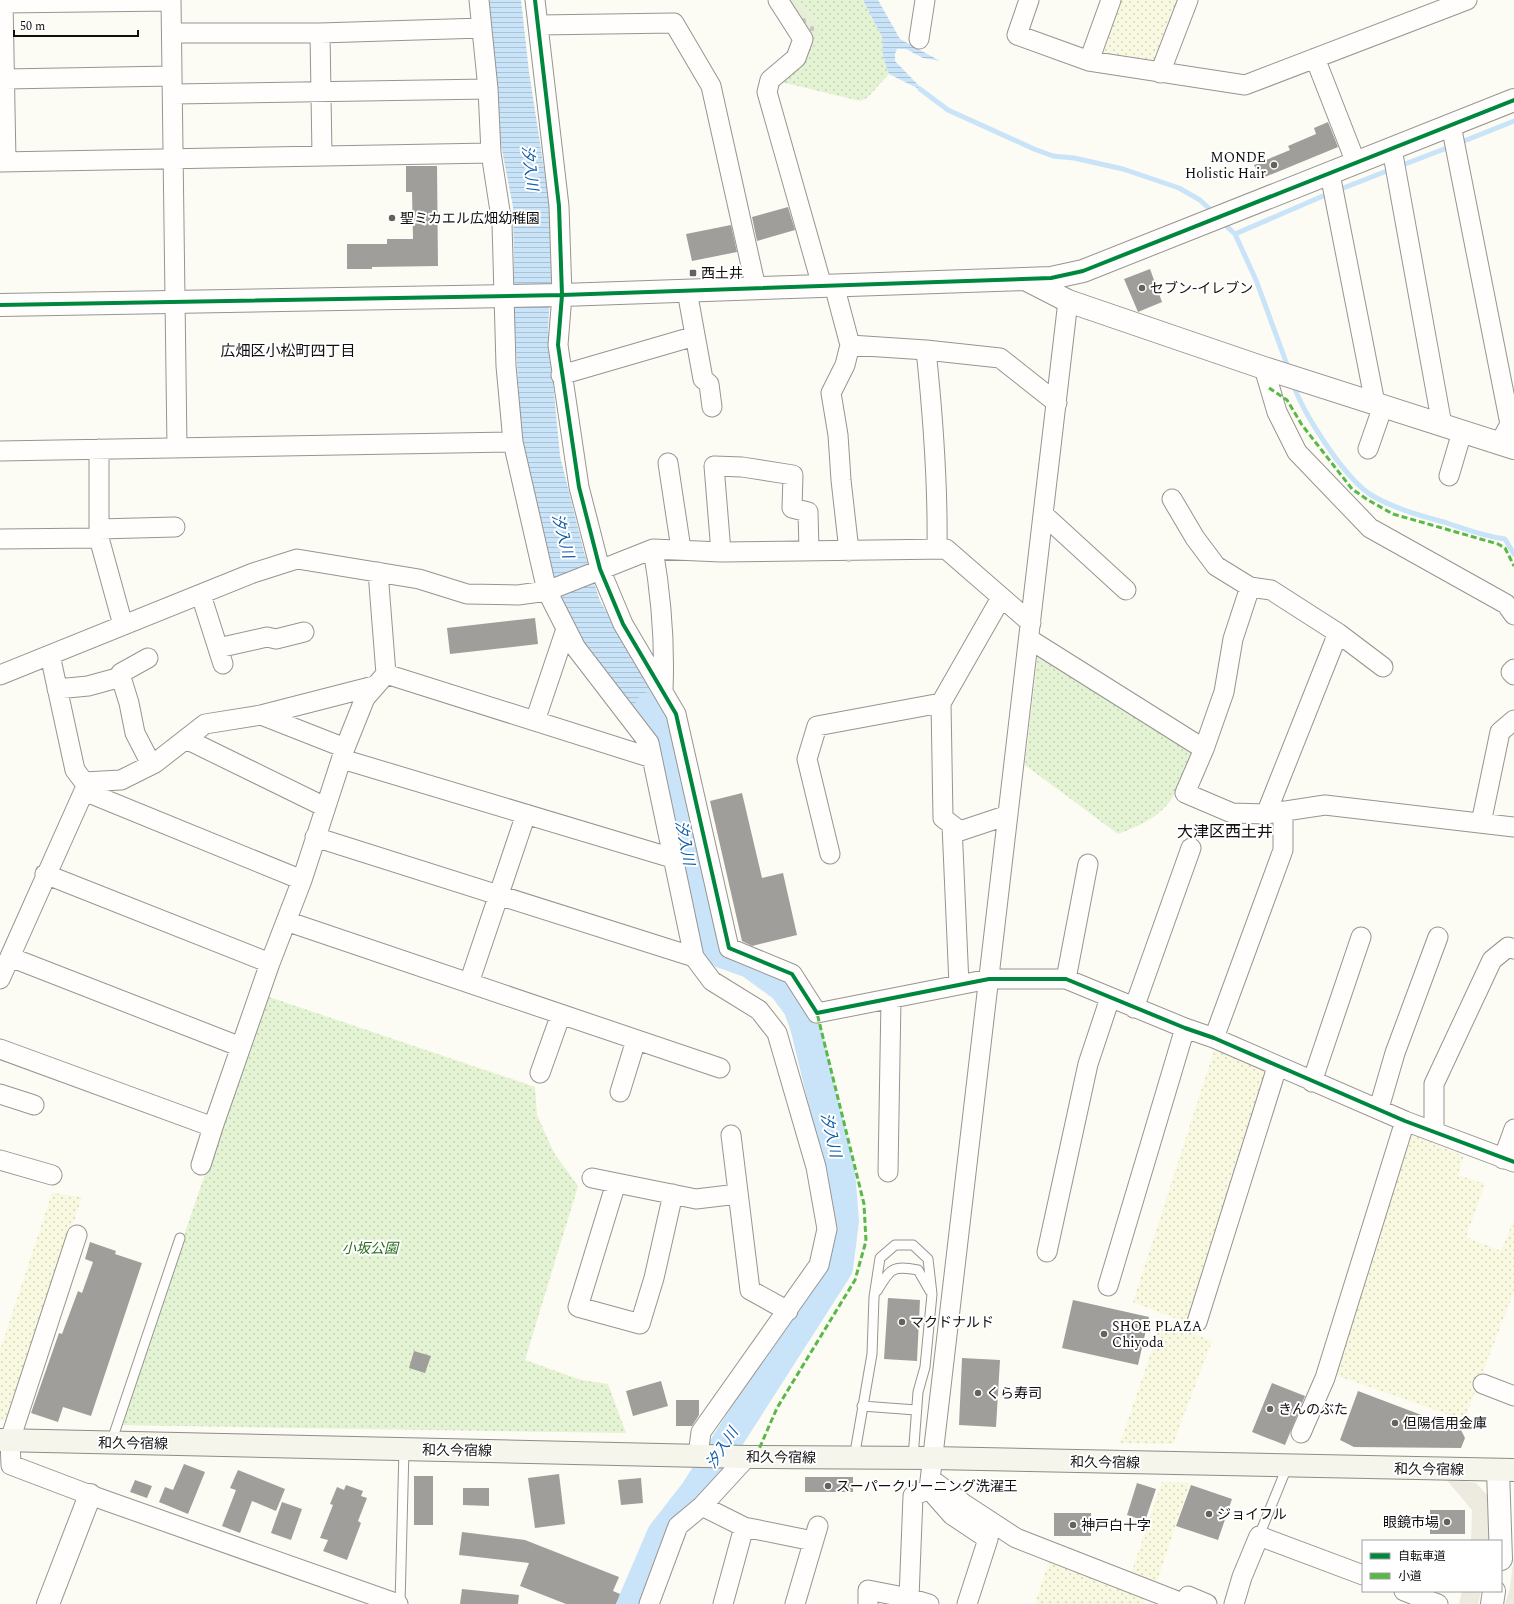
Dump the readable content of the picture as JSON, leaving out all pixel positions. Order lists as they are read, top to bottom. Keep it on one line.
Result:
{"streets":{"main road":["和久今宿線"]},"districts":["広畑区小松町四丁目","大津区西土井"],"water":["汐入川"],"parks":["小坂公園"],"places":{"other":["MONDE Holistic Hair","聖ミカエル広畑幼稚園","セブン-イレブン","マクドナルド","SHOE PLAZA Chiyoda","くら寿司","きんのぶた","但陽信用金庫","スーパークリーニング洗濯王","ジョイフル","眼鏡市場","神戸白十字"],"transit":["西土井"]},"legend":["自転車道","小道"],"scale_bar":"50 m"}
